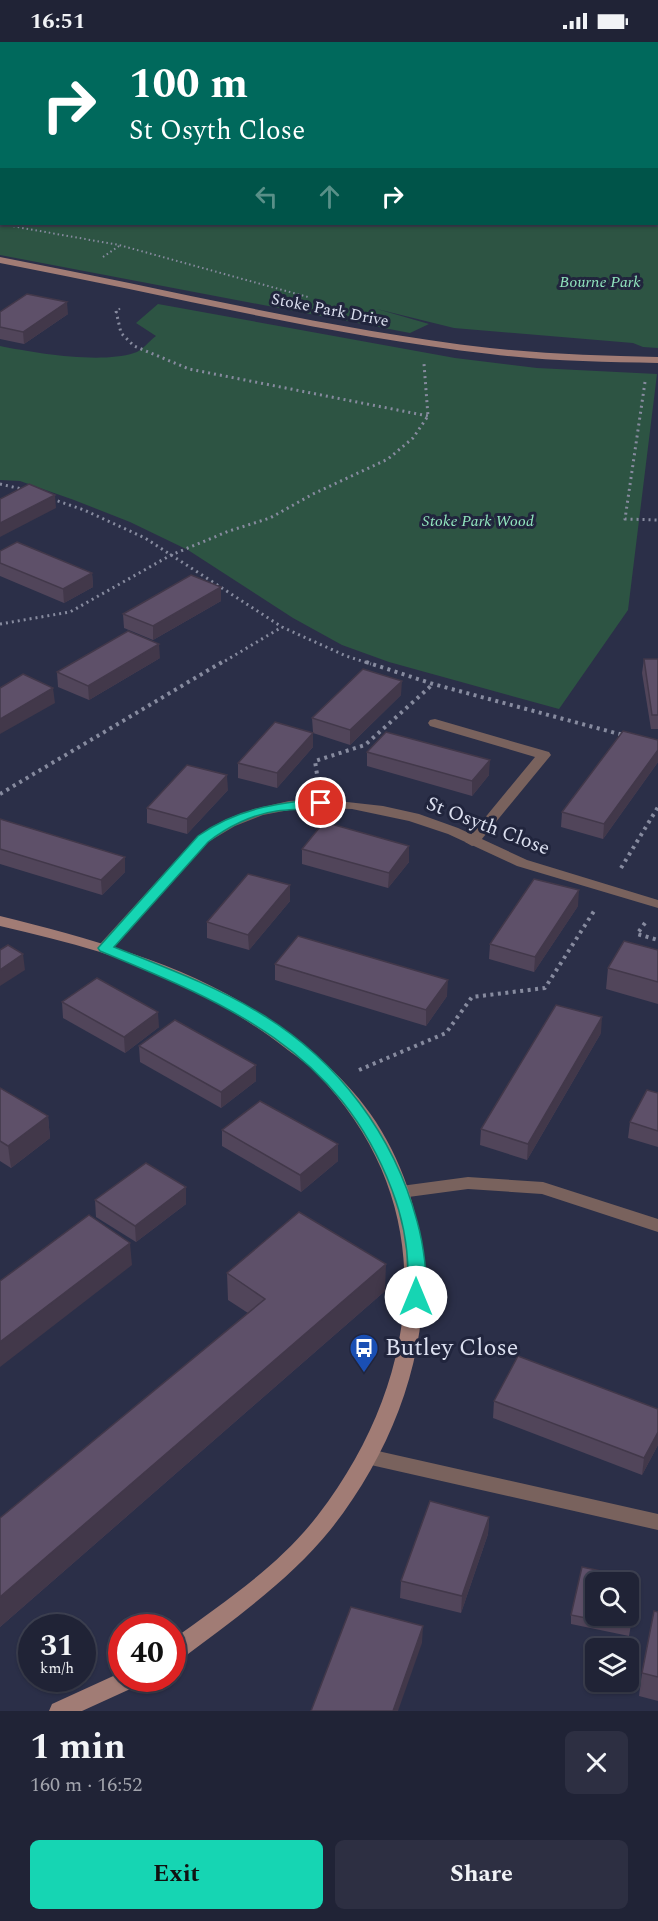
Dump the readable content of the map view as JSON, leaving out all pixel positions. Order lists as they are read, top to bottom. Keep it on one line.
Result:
{"streets":{"street":["Stoke Park Drive","St Osyth Close"]},"parks":["Bourne Park","Stoke Park Wood"],"places":{"bus stop":["Butley Close"]},"page":{"status":"16:51","turn":["100 m","St Osyth Close"],"speed":"31 km/h","limit":"40","heading":["1 min","160 m · 16:52"],"buttons":["Exit","Share"]}}
